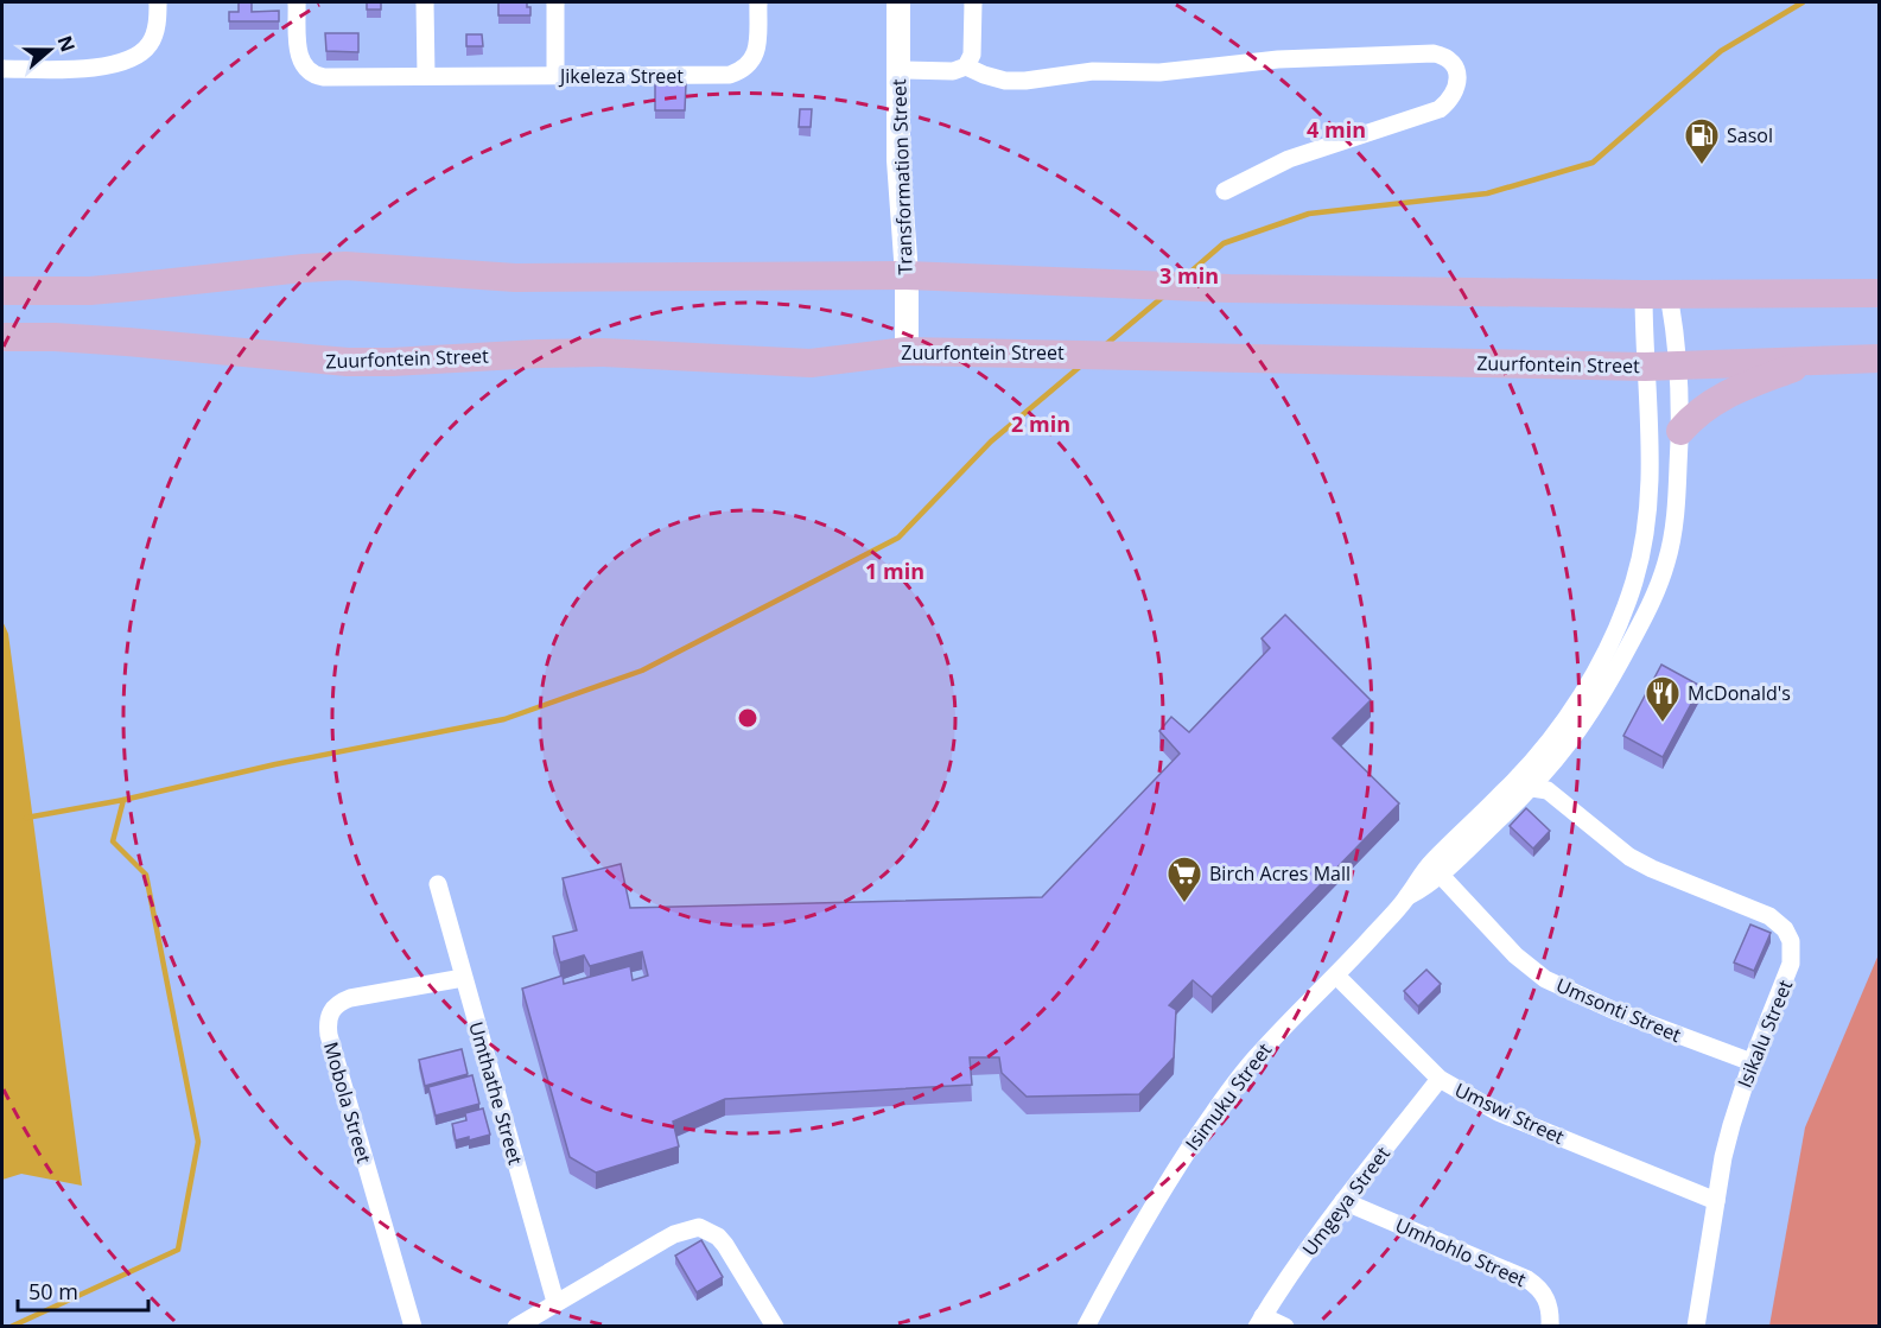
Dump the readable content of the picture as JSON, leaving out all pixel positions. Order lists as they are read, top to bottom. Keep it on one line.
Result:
{"streets":{"main road":["Zuurfontein Street"],"street":["Jikeleza Street","Transformation Street","Umsonti Street","Isikalu Street","Umthathe Street","Isimuku Street","Mobola Street","Umswi Street","Umgeya Street","Umhohlo Street"]},"crossings":[["Transformation Street","Zuurfontein Street"],["Zuurfontein Street","Isimuku Street"],["Umsonti Street","Isikalu Street"],["Umsonti Street","Isimuku Street"],["Isikalu Street","Isimuku Street"],["Isikalu Street","Umswi Street"],["Umthathe Street","Mobola Street"],["Isimuku Street","Umswi Street"],["Umswi Street","Umgeya Street"],["Umgeya Street","Umhohlo Street"]],"places":{"fuel station":["Sasol"],"restaurant":["McDonald's"],"supermarket":["Birch Acres Mall"]},"scale_bar":"50 m","north":"right","rings":["4 min","3 min","2 min","1 min"]}
